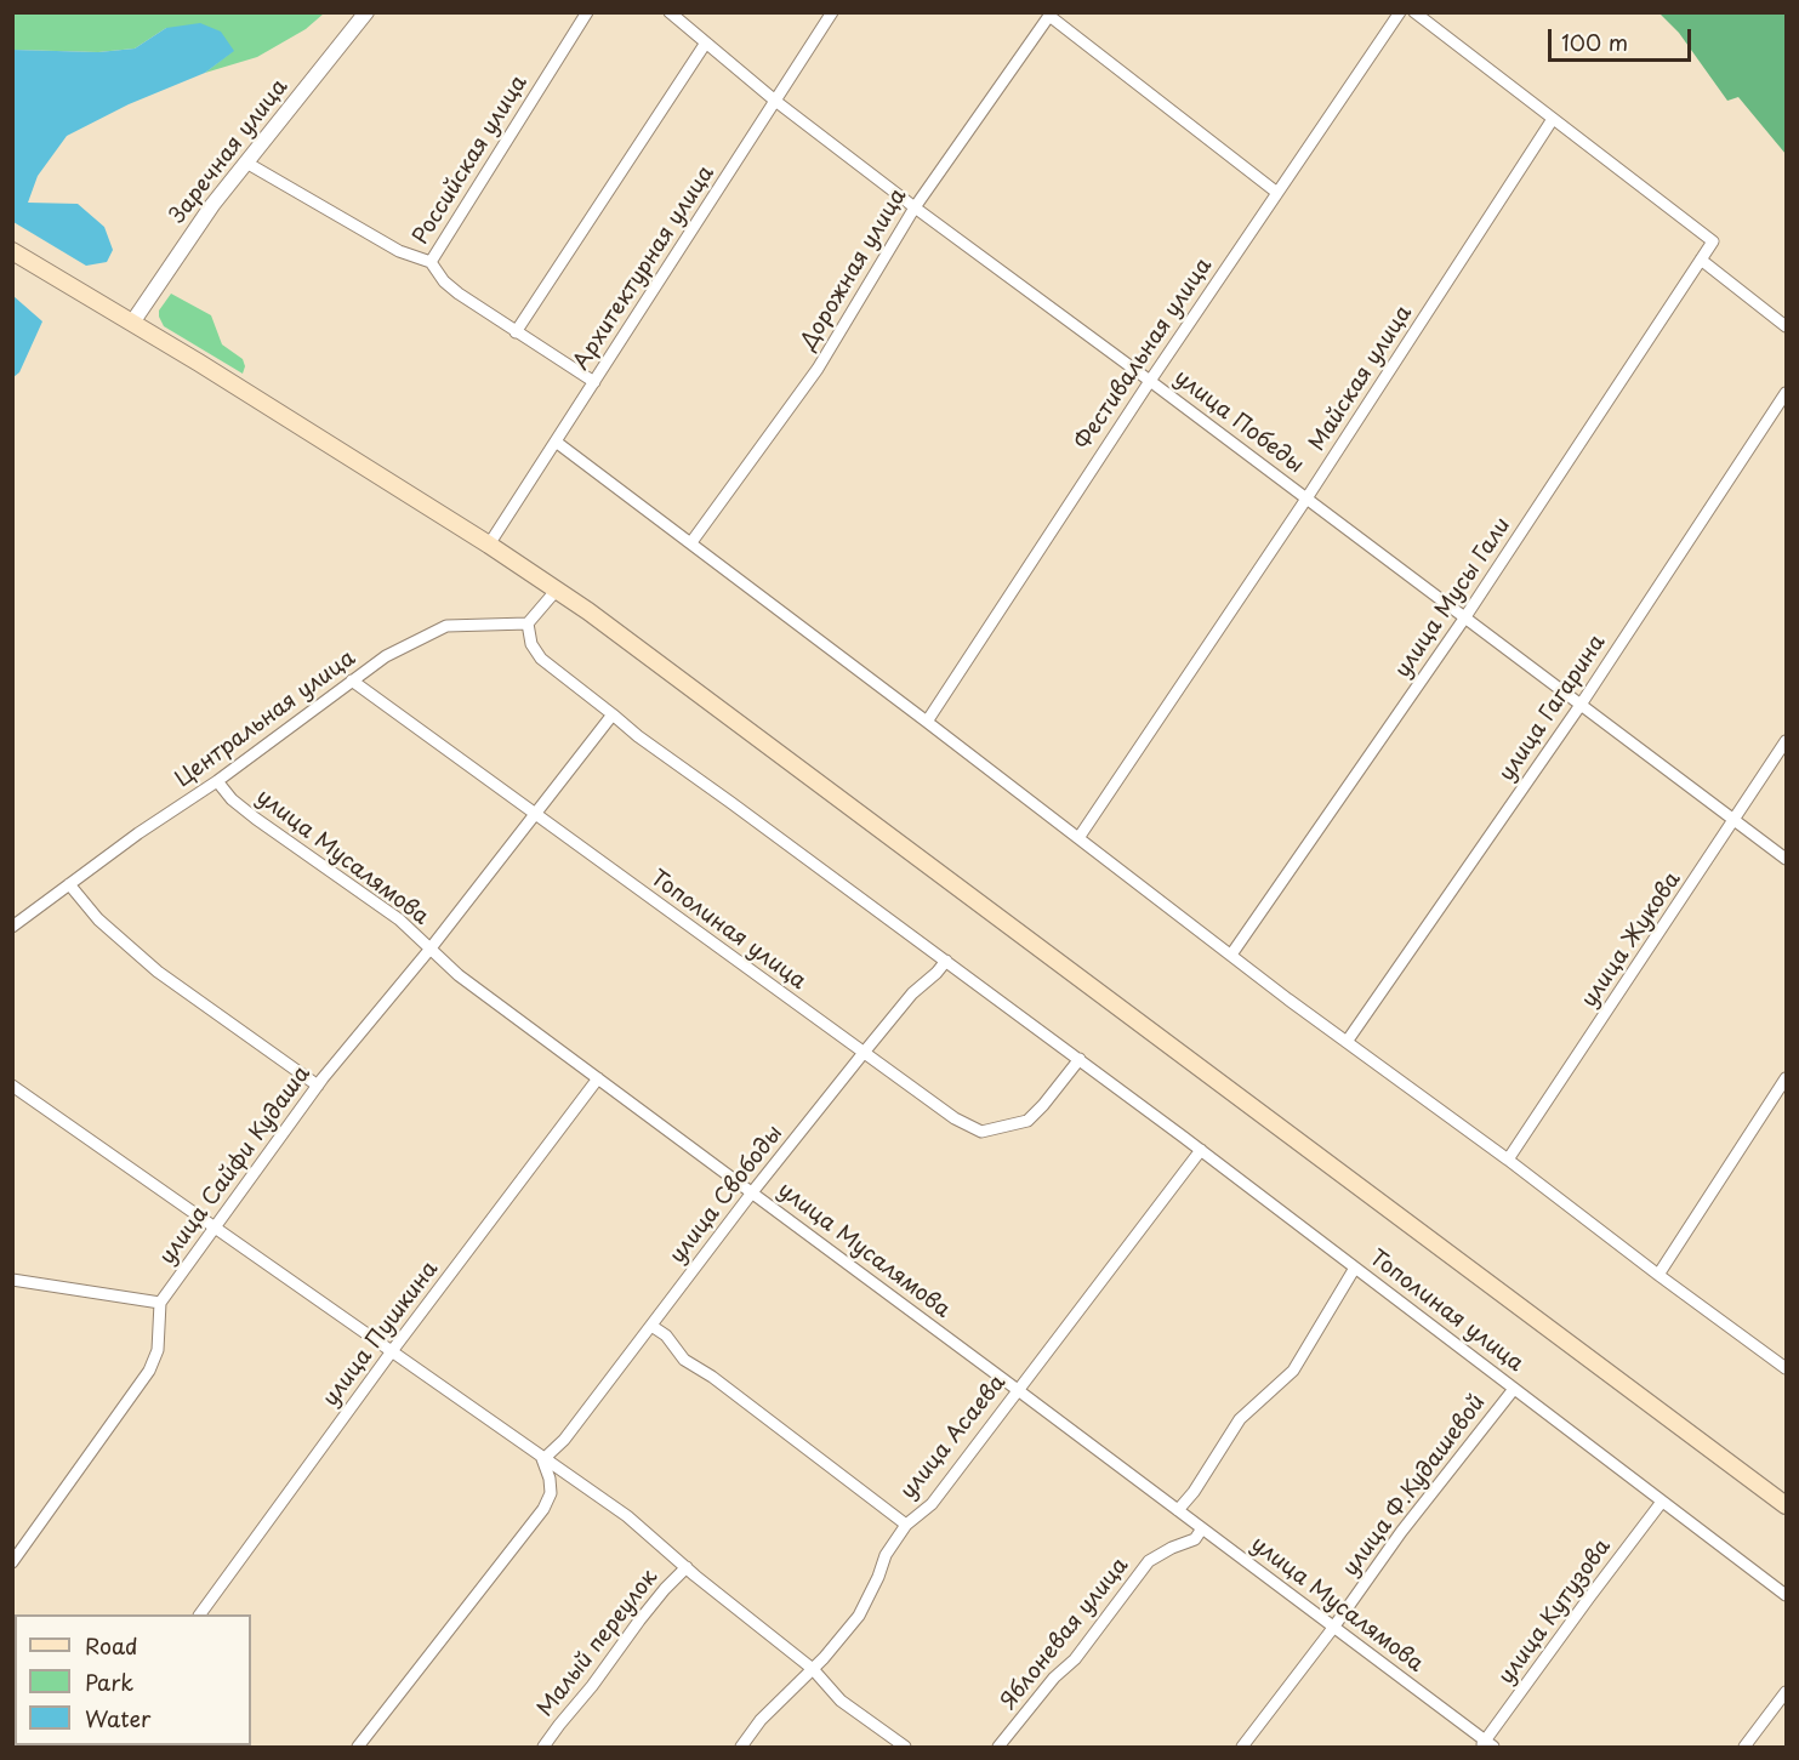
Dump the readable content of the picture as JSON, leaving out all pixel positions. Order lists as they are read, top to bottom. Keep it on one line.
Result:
{"streets":{"street":["Заречная улица","Российская улица","Архитектурная улица","Дорожная улица","Фестивальная улица","Майская улица","улица Победы","улица Мусы Гали","улица Гагарина","Центральная улица","улица Мусалямова","Тополиная улица","улица Жукова","улица Сайфи Кудаша","улица Свободы","улица Пушкина","улица Асаева","улица Ф.Кудашевой","улица Кутузова","Яблоневая улица","Малый переулок"]},"crossings":[["Заречная улица","Российская улица"],["Архитектурная улица","улица Победы"],["Дорожная улица","Фестивальная улица"],["Дорожная улица","улица Победы"],["Фестивальная улица","улица Победы"],["Майская улица","улица Победы"],["улица Победы","улица Мусы Гали"],["улица Победы","улица Гагарина"],["улица Победы","улица Жукова"],["Центральная улица","улица Мусалямова"],["Центральная улица","Тополиная улица"],["улица Мусалямова","улица Сайфи Кудаша"],["улица Мусалямова","улица Свободы"],["улица Мусалямова","улица Пушкина"],["улица Мусалямова","улица Асаева"],["улица Мусалямова","улица Ф.Кудашевой"],["улица Мусалямова","улица Кутузова"],["улица Мусалямова","Яблоневая улица"],["Тополиная улица","улица Сайфи Кудаша"],["Тополиная улица","улица Свободы"],["Тополиная улица","улица Асаева"],["Тополиная улица","улица Ф.Кудашевой"],["Тополиная улица","улица Кутузова"]],"legend":["Road","Park","Water"],"scale_bar":"100 m"}
